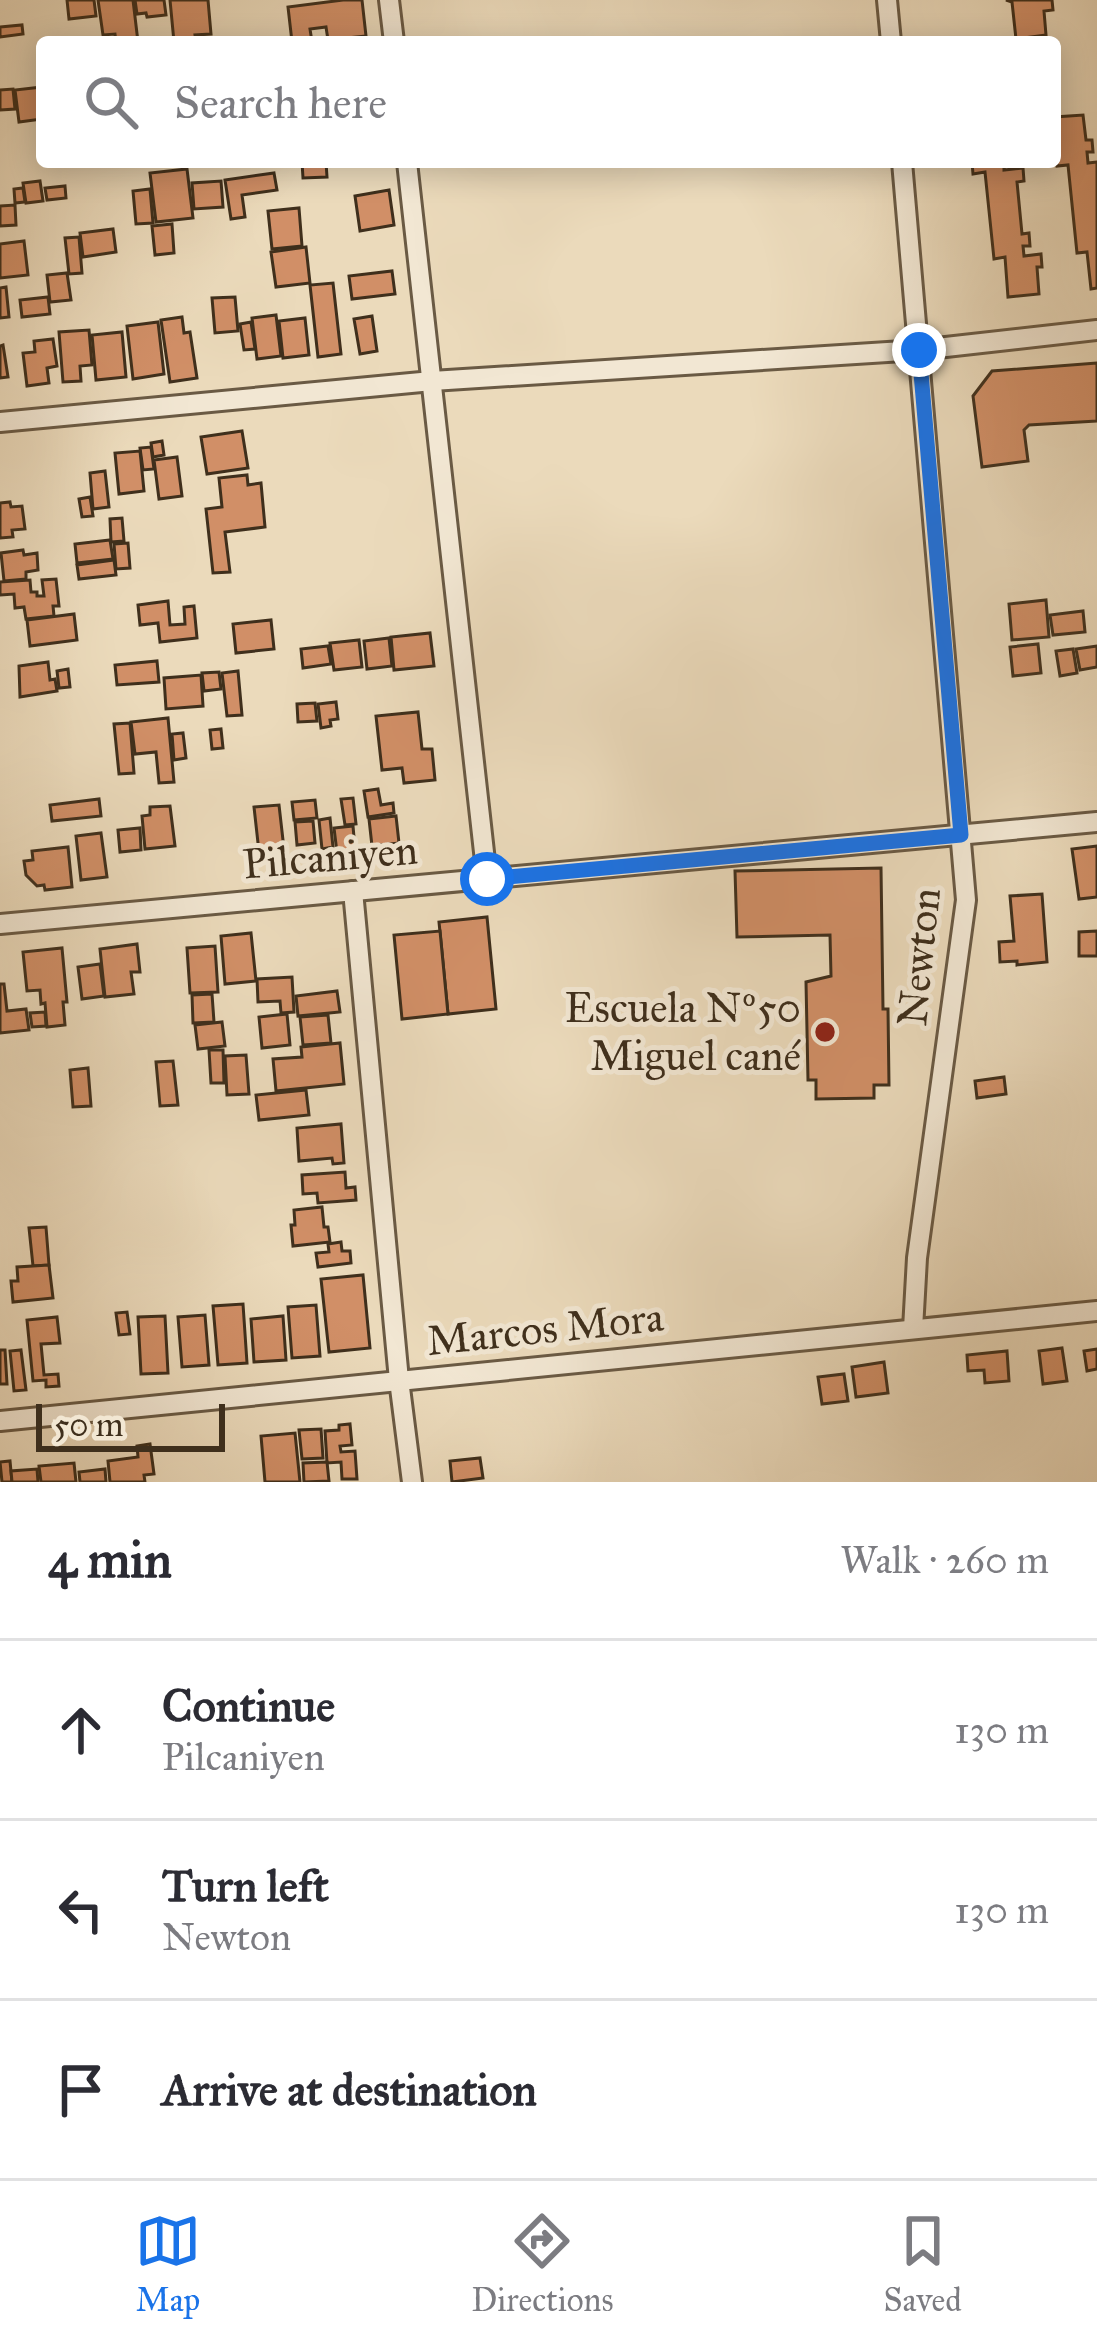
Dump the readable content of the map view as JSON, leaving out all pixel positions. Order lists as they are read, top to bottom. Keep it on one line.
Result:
{"streets":{"street":["Pilcaniyen","Newton","Marcos Mora"]},"crossings":[["Pilcaniyen","Newton"],["Newton","Marcos Mora"]],"places":["Escuela Nº50 Miguel cané"],"scale_bar":"50 m","page":{"search":"Search here","scale":"50 m","heading":["4 min","Walk · 260 m"],"list":[["Continue","Pilcaniyen","130 m"],["Turn left","Newton","130 m"],"Arrive at destination"],"nav":["Map","Directions","Saved"]}}
